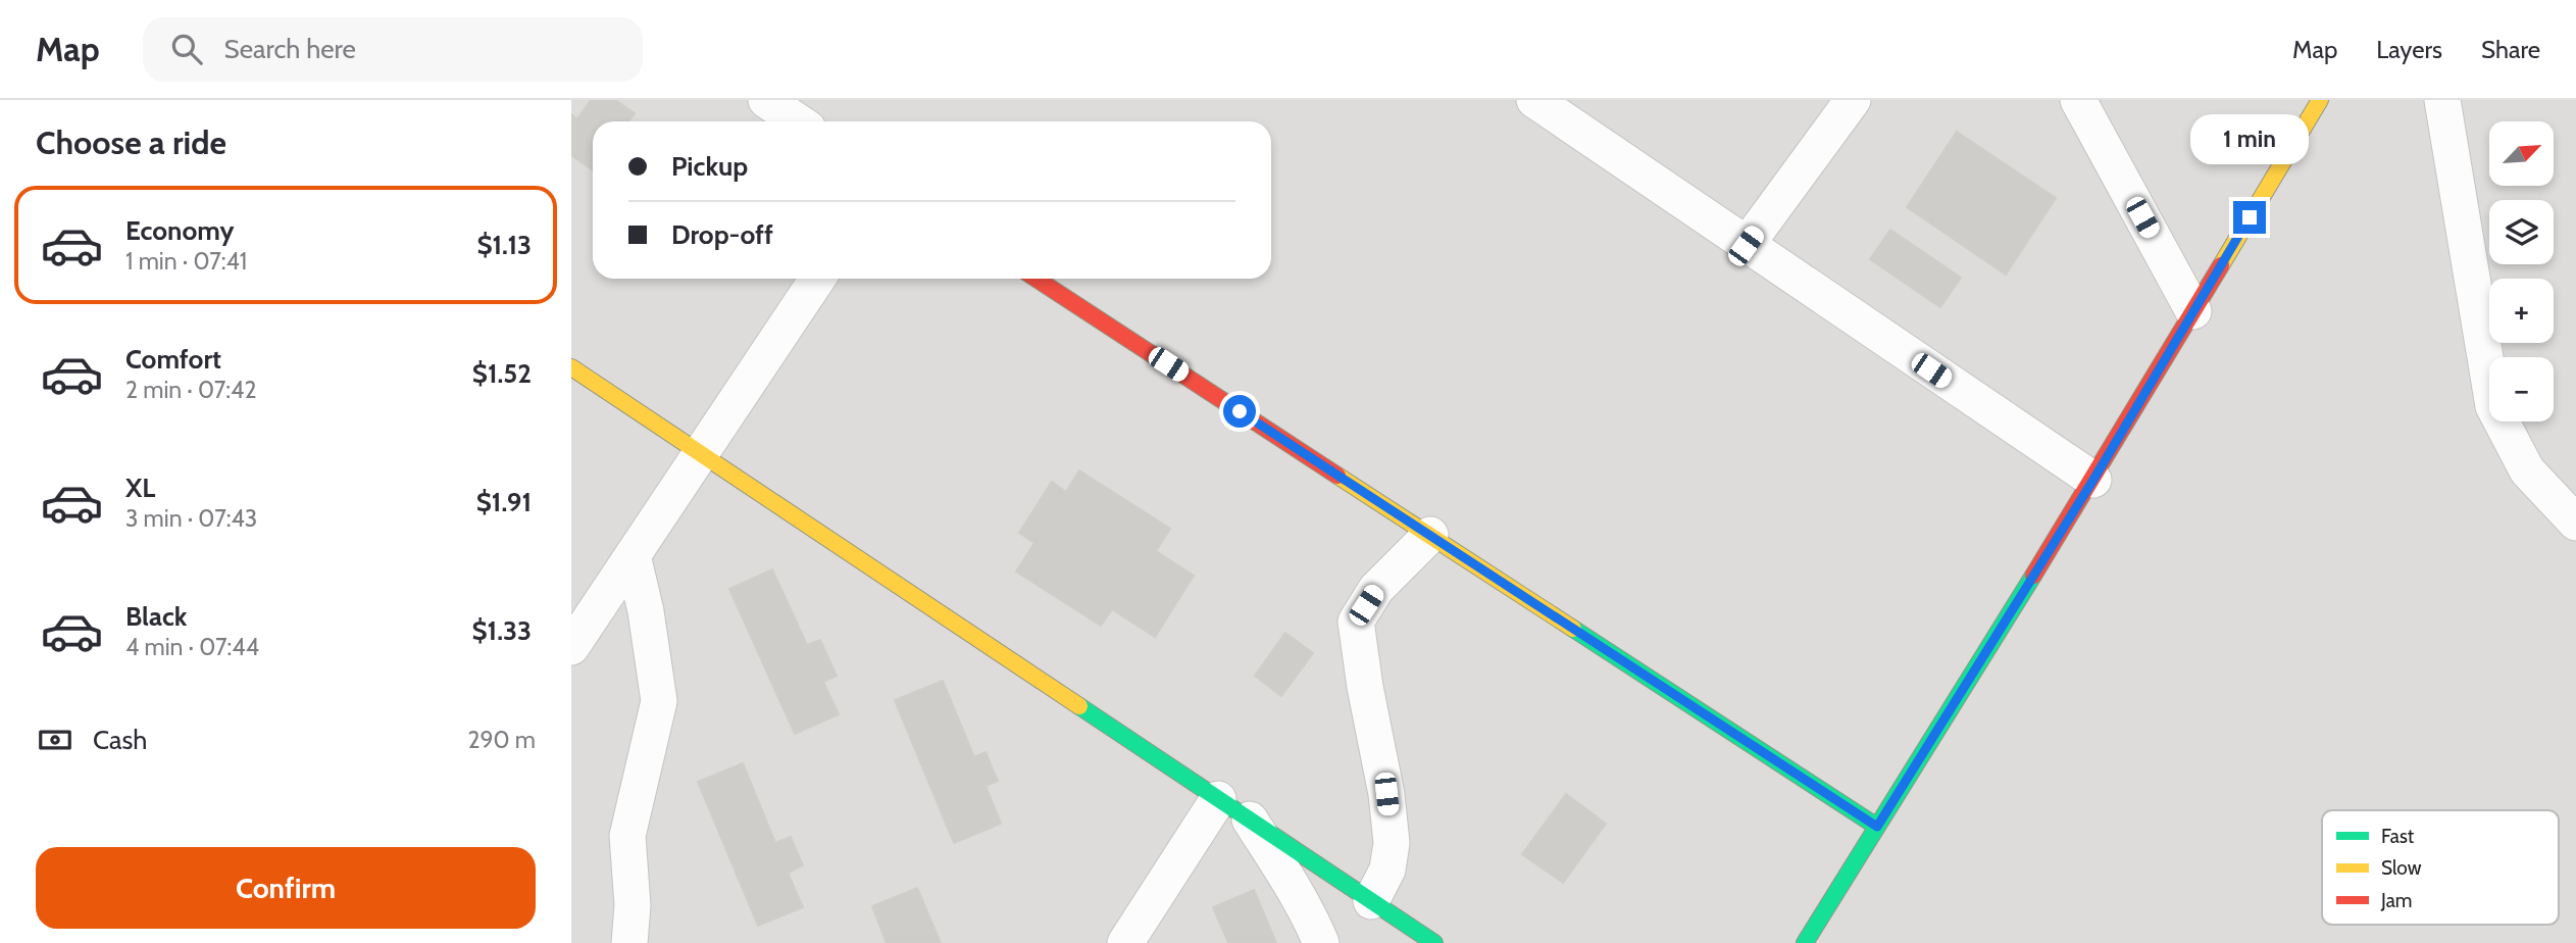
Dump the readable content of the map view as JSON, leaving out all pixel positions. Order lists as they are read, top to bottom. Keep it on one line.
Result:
{"legend":["Fast","Slow","Jam"],"north":"top right","page":{"header":"Map","search":"Search here","nav":["Map","Layers","Share"],"heading":"Choose a ride","bubble":"1 min","map_buttons":["+","−"],"banner":["Pickup","Drop-off"],"list":[{"name":"Economy","note":"1 min · 07:41","value":"$1.13"},{"name":"Comfort","note":"2 min · 07:42","value":"$1.52"},{"name":"XL","note":"3 min · 07:43","value":"$1.91"},{"name":"Black","note":"4 min · 07:44","value":"$1.33"}],"pay":["Cash","290 m"],"buttons":"Confirm"}}
